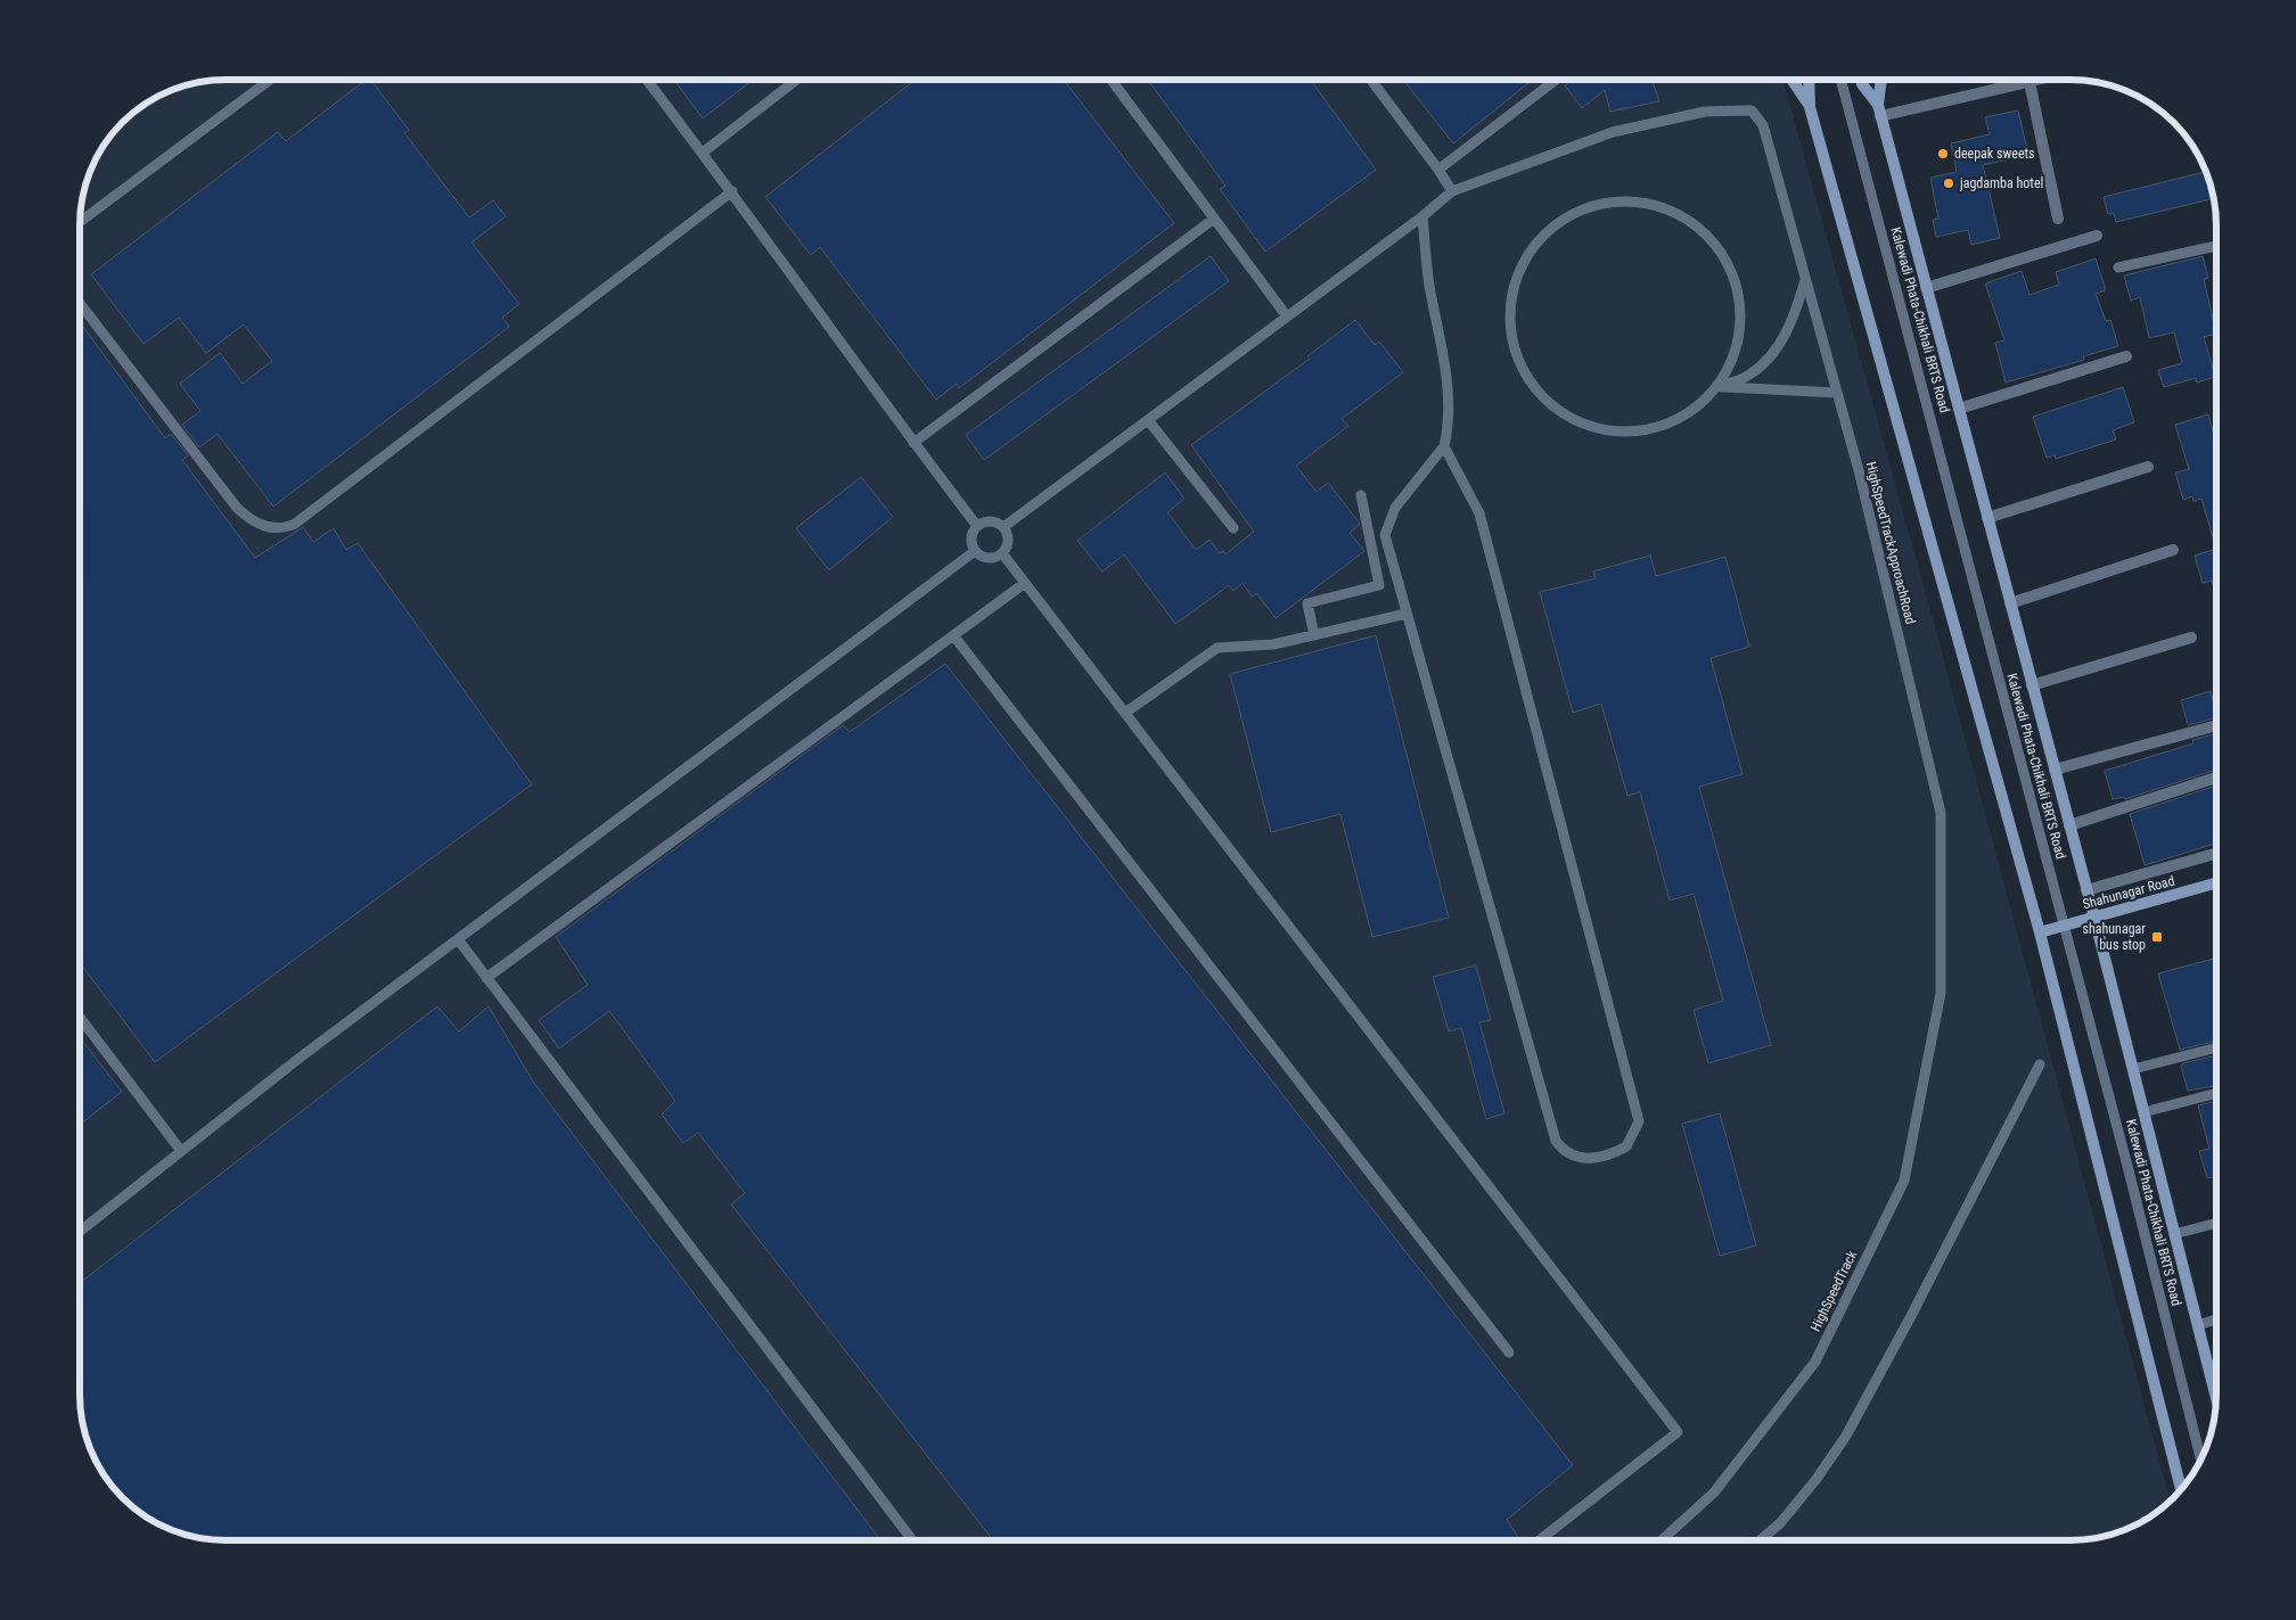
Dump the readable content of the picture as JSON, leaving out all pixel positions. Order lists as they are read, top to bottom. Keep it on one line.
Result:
{"streets":{"main road":["Shahunagar Road"],"lane":["Kalewadi Phata-Chikhali BRTS Road","HighSpeedTrackApproachRoad","HighSpeedTrack"]},"crossings":[["Kalewadi Phata-Chikhali BRTS Road","Shahunagar Road"],["HighSpeedTrackApproachRoad","HighSpeedTrack"]],"places":{"other":["deepak sweets","jagdamba hotel"],"transit":["shahunagar bus stop"]}}
